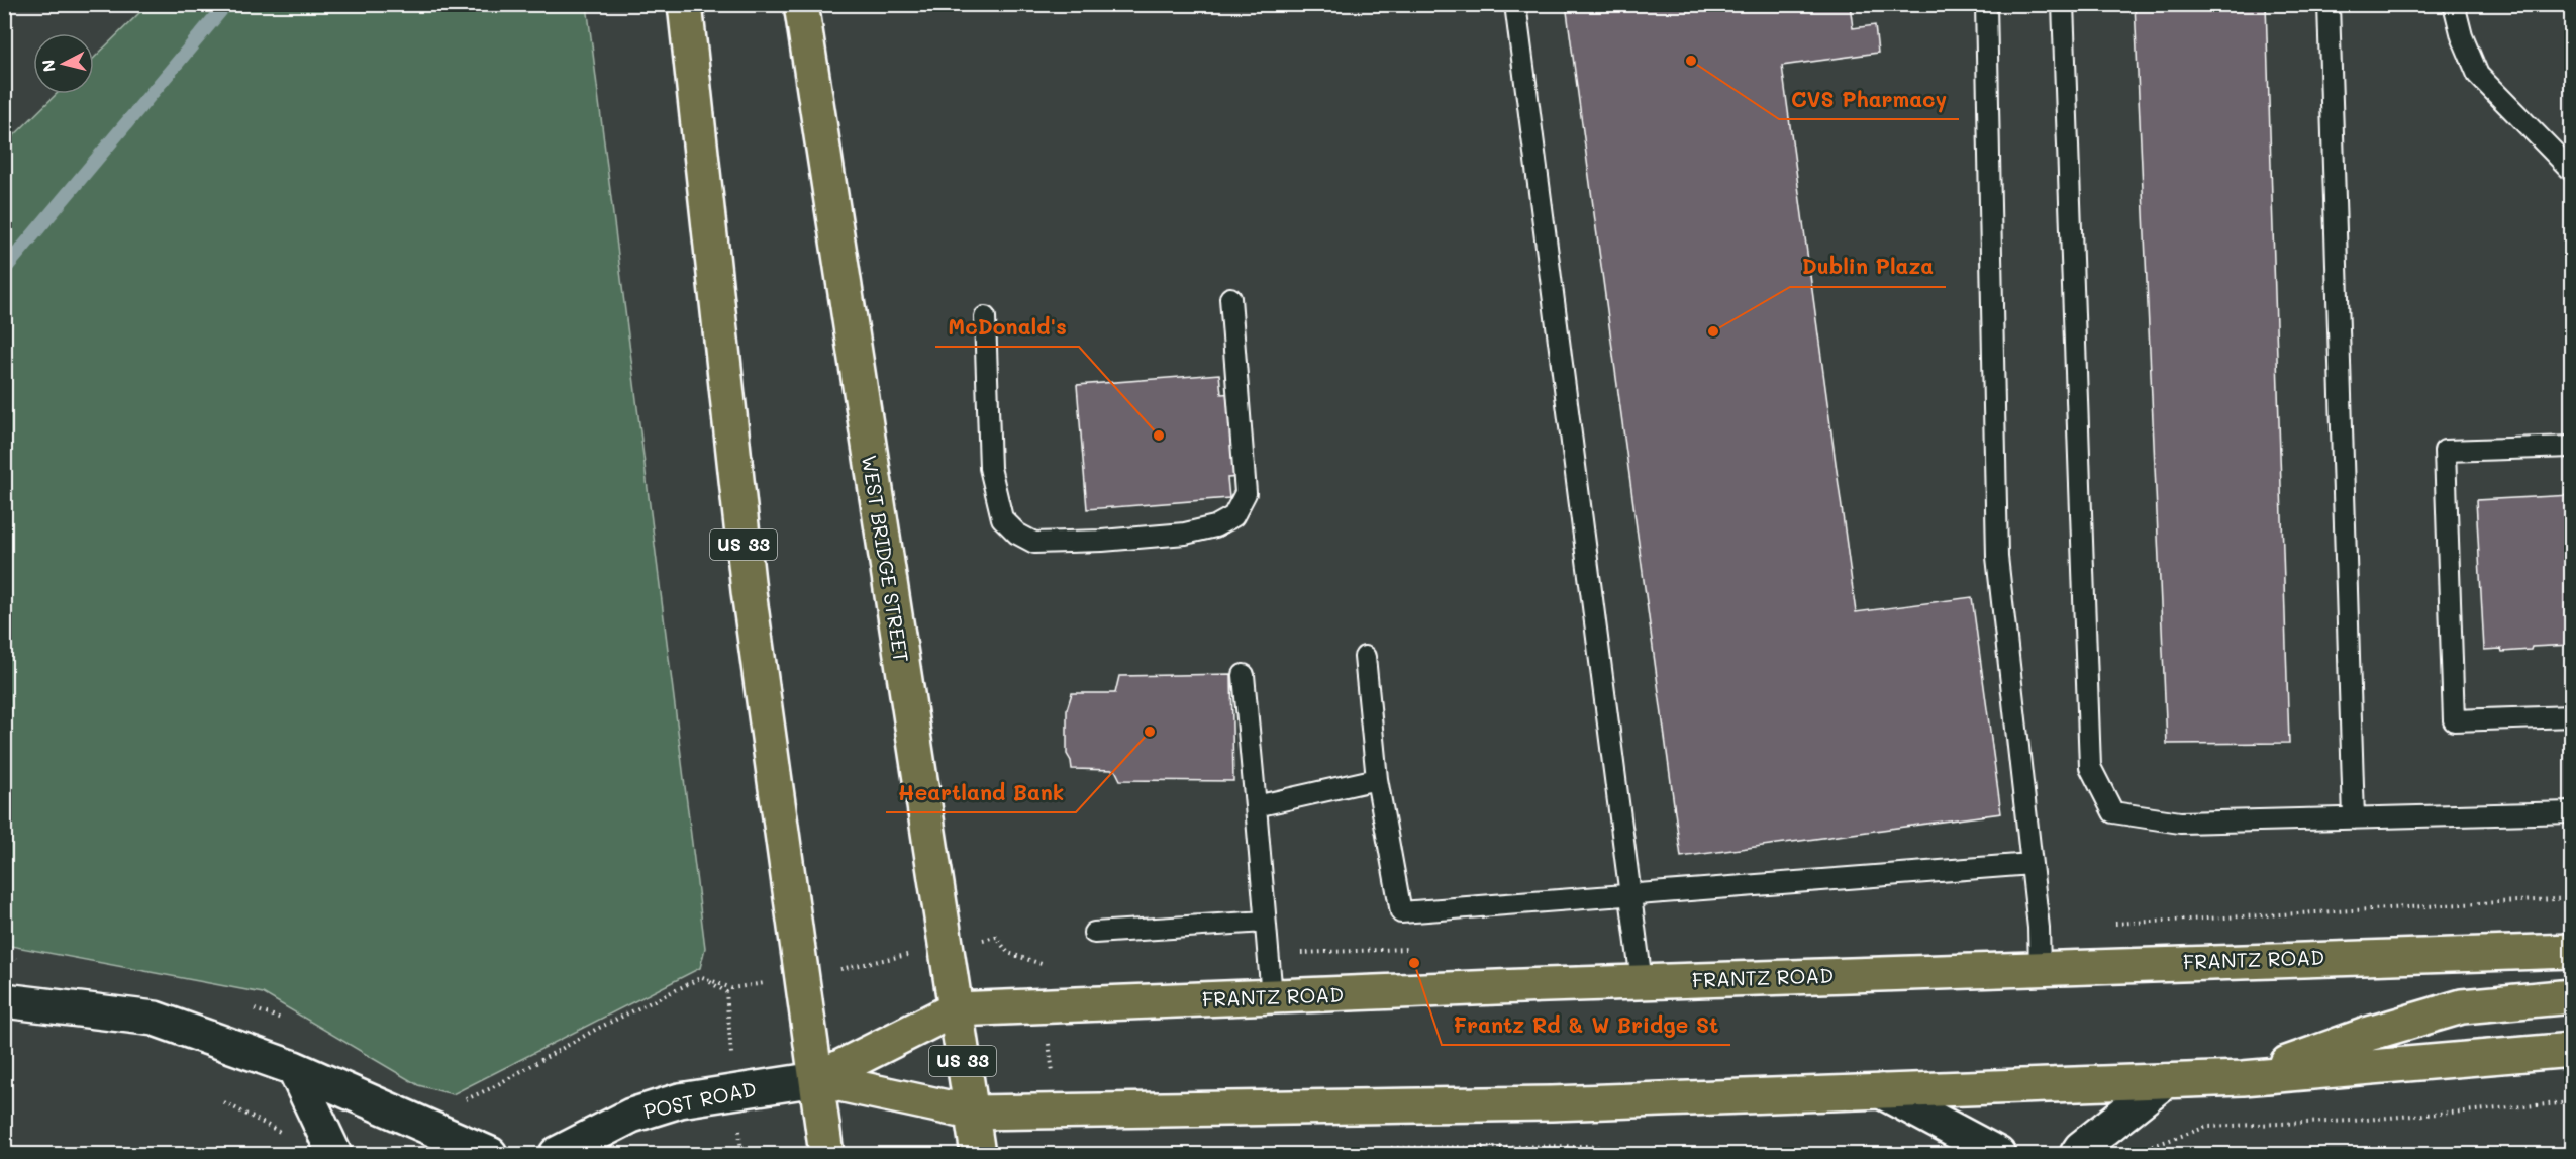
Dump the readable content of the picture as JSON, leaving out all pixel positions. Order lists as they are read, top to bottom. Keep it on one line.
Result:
{"streets":{"main road":["US 33","WEST BRIDGE STREET","FRANTZ ROAD"],"street":["POST ROAD"]},"crossings":[["US 33","WEST BRIDGE STREET"],["US 33","POST ROAD"],["WEST BRIDGE STREET","FRANTZ ROAD"]],"places":["CVS Pharmacy","Dublin Plaza","McDonald's","Heartland Bank","Frantz Rd & W Bridge St"],"north":"left"}
